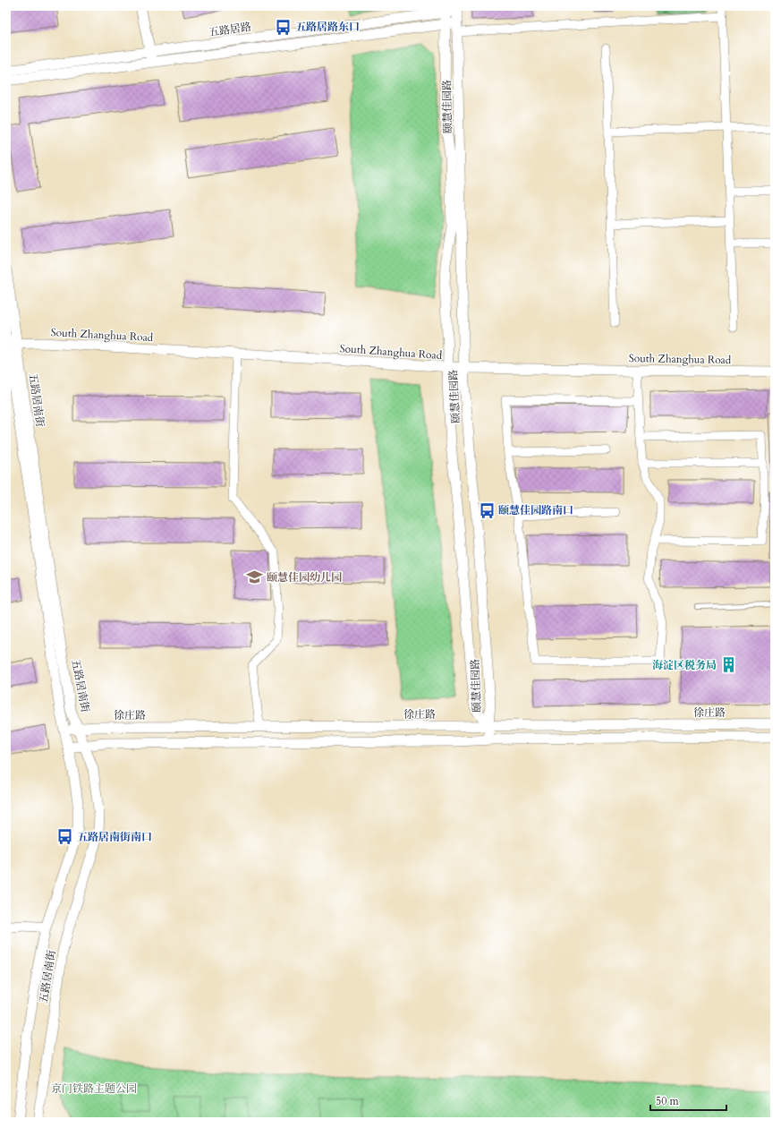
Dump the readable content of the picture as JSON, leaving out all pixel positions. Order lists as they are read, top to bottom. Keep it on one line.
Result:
{"streets":{"street":["五路居路","颐慧佳园路","South Zhanghua Road","五路居南街","徐庄路"]},"crossings":[["五路居路","颐慧佳园路"],["颐慧佳园路","South Zhanghua Road"],["颐慧佳园路","徐庄路"],["South Zhanghua Road","五路居南街"],["五路居南街","徐庄路"]],"parks":["京门铁路主题公园"],"places":{"bus stop":["五路居路东口","颐慧佳园路南口","五路居南街南口"],"school or university":["颐慧佳园幼儿园"],"building":["海淀区税务局"]},"scale_bar":"50 m"}
